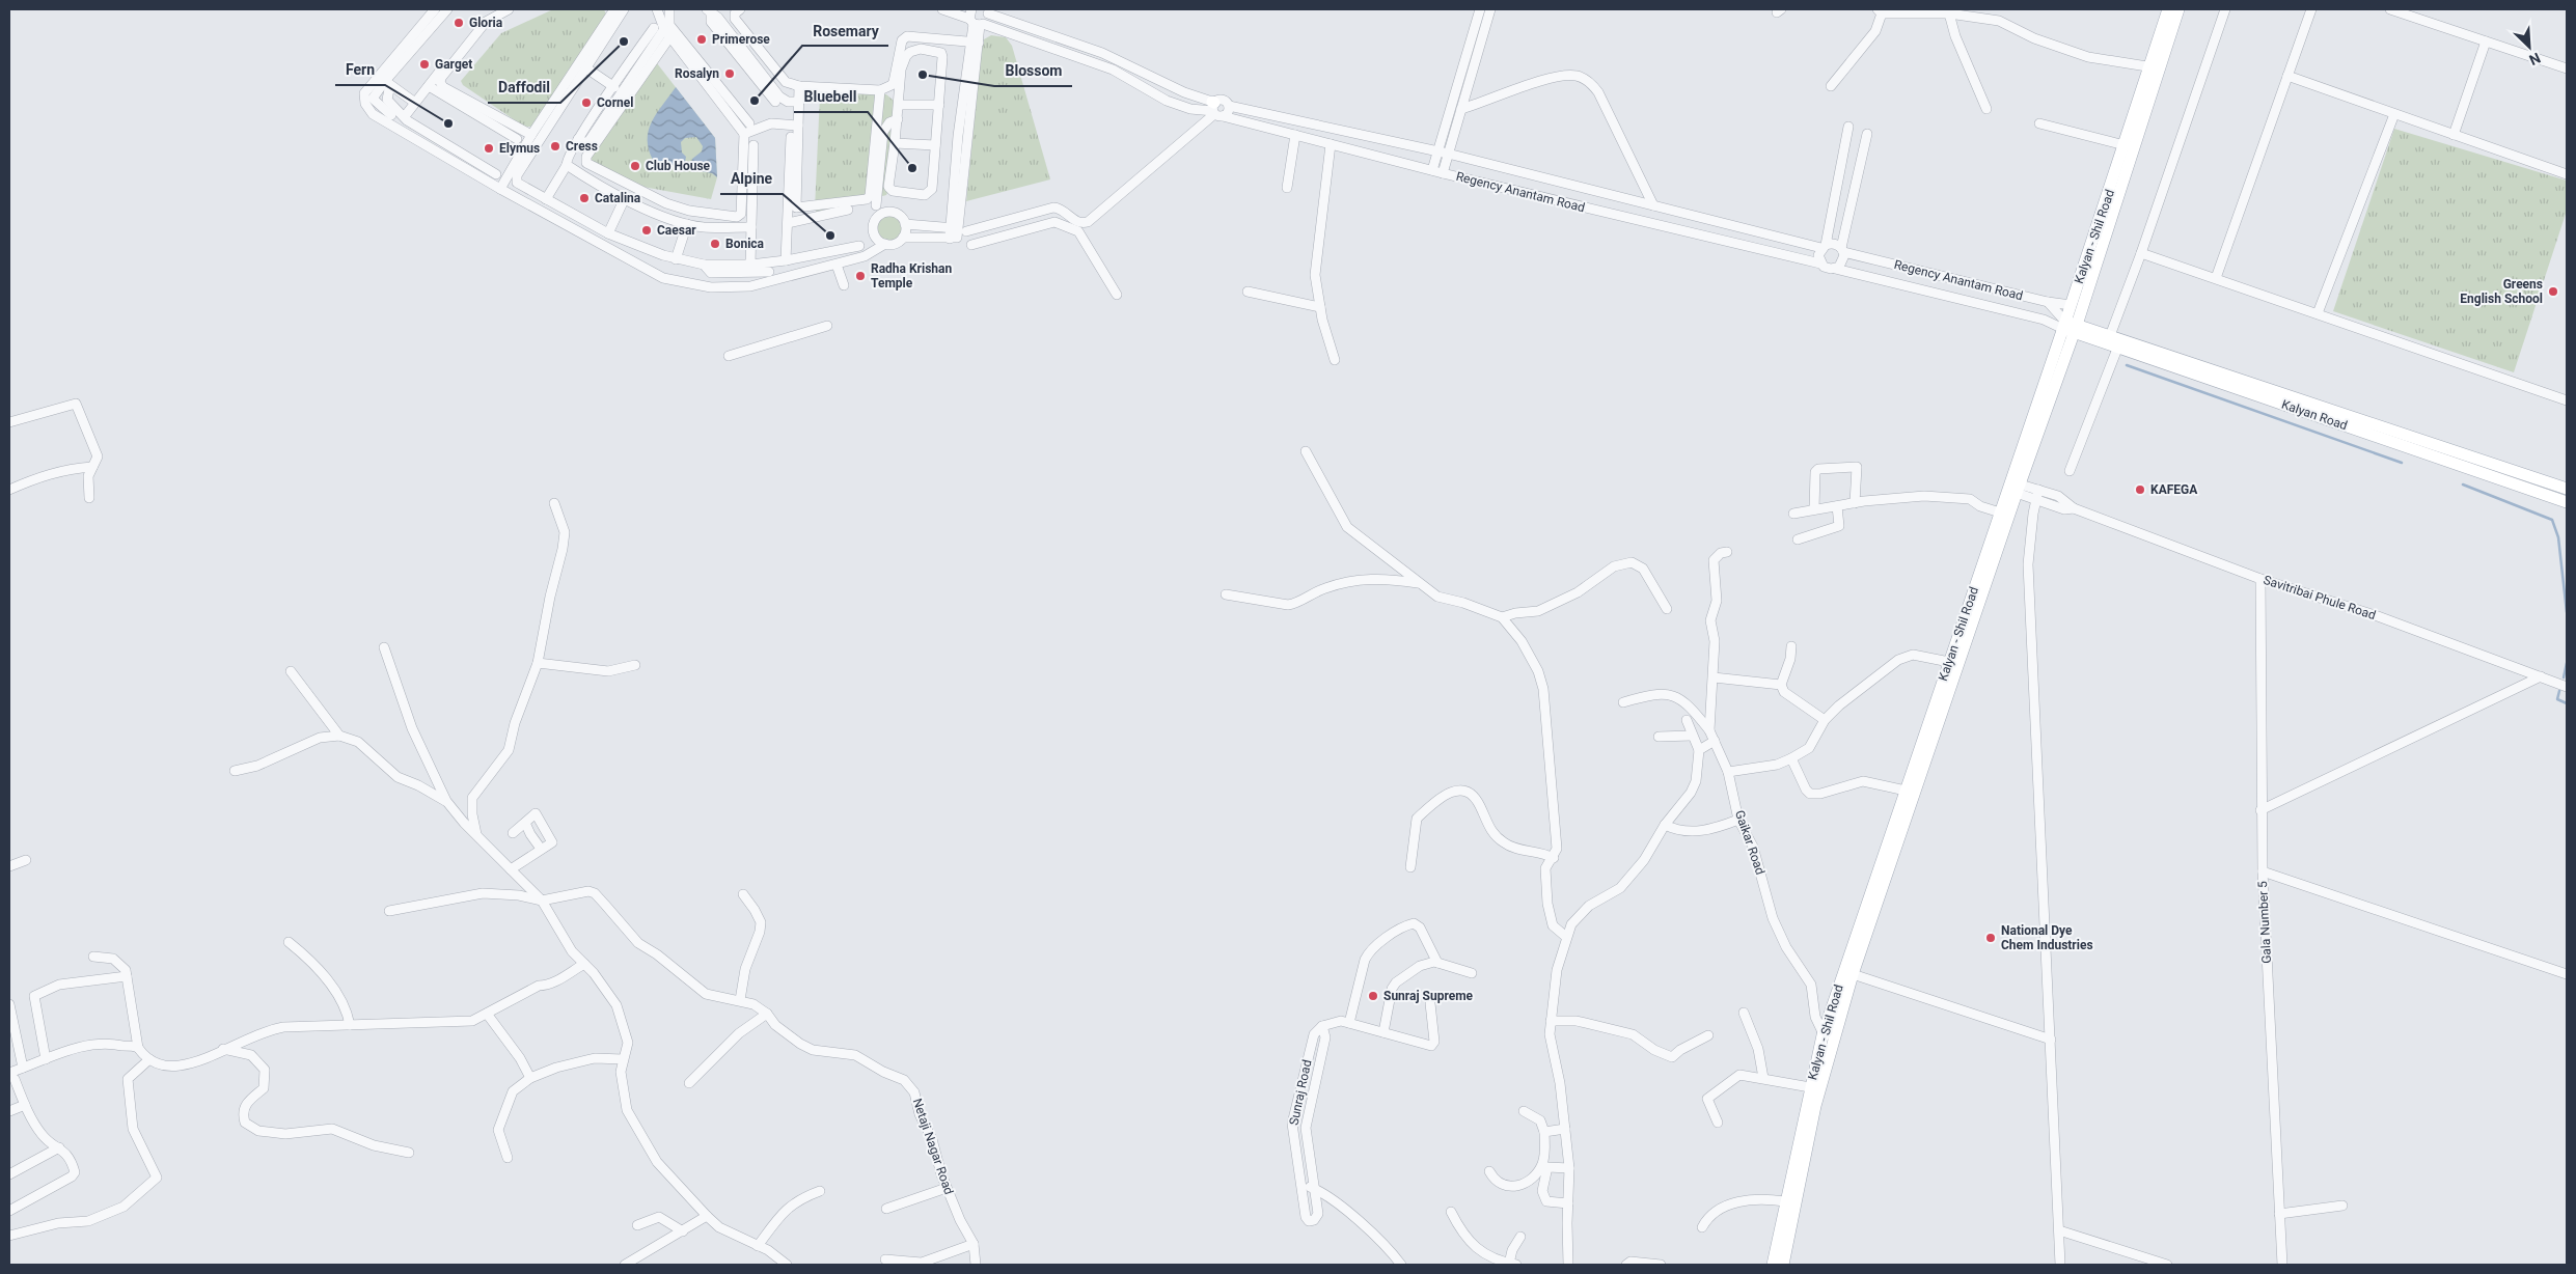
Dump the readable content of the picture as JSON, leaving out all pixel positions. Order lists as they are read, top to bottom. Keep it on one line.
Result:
{"streets":{"main road":["Kalyan - Shil Road","Kalyan Road"],"street":["Regency Anantam Road","Savitribai Phule Road","Gaikar Road","Gala Number 5","Sunraj Road","Netaji Nagar Road"]},"crossings":[["Regency Anantam Road","Kalyan - Shil Road"],["Regency Anantam Road","Kalyan Road"],["Kalyan - Shil Road","Kalyan Road"],["Kalyan - Shil Road","Savitribai Phule Road"],["Kalyan - Shil Road","Gaikar Road"],["Savitribai Phule Road","Gala Number 5"]],"places":["Gloria","Primerose","Daffodil","Garget","Rosalyn","Blossom","Rosemary","Cornel","Fern","Cress","Elymus","Club House","Bluebell","Catalina","Caesar","Alpine","Bonica","Radha Krishan Temple","Greens English School","KAFEGA","National Dye Chem Industries","Sunraj Supreme"],"north":"bottom right"}
